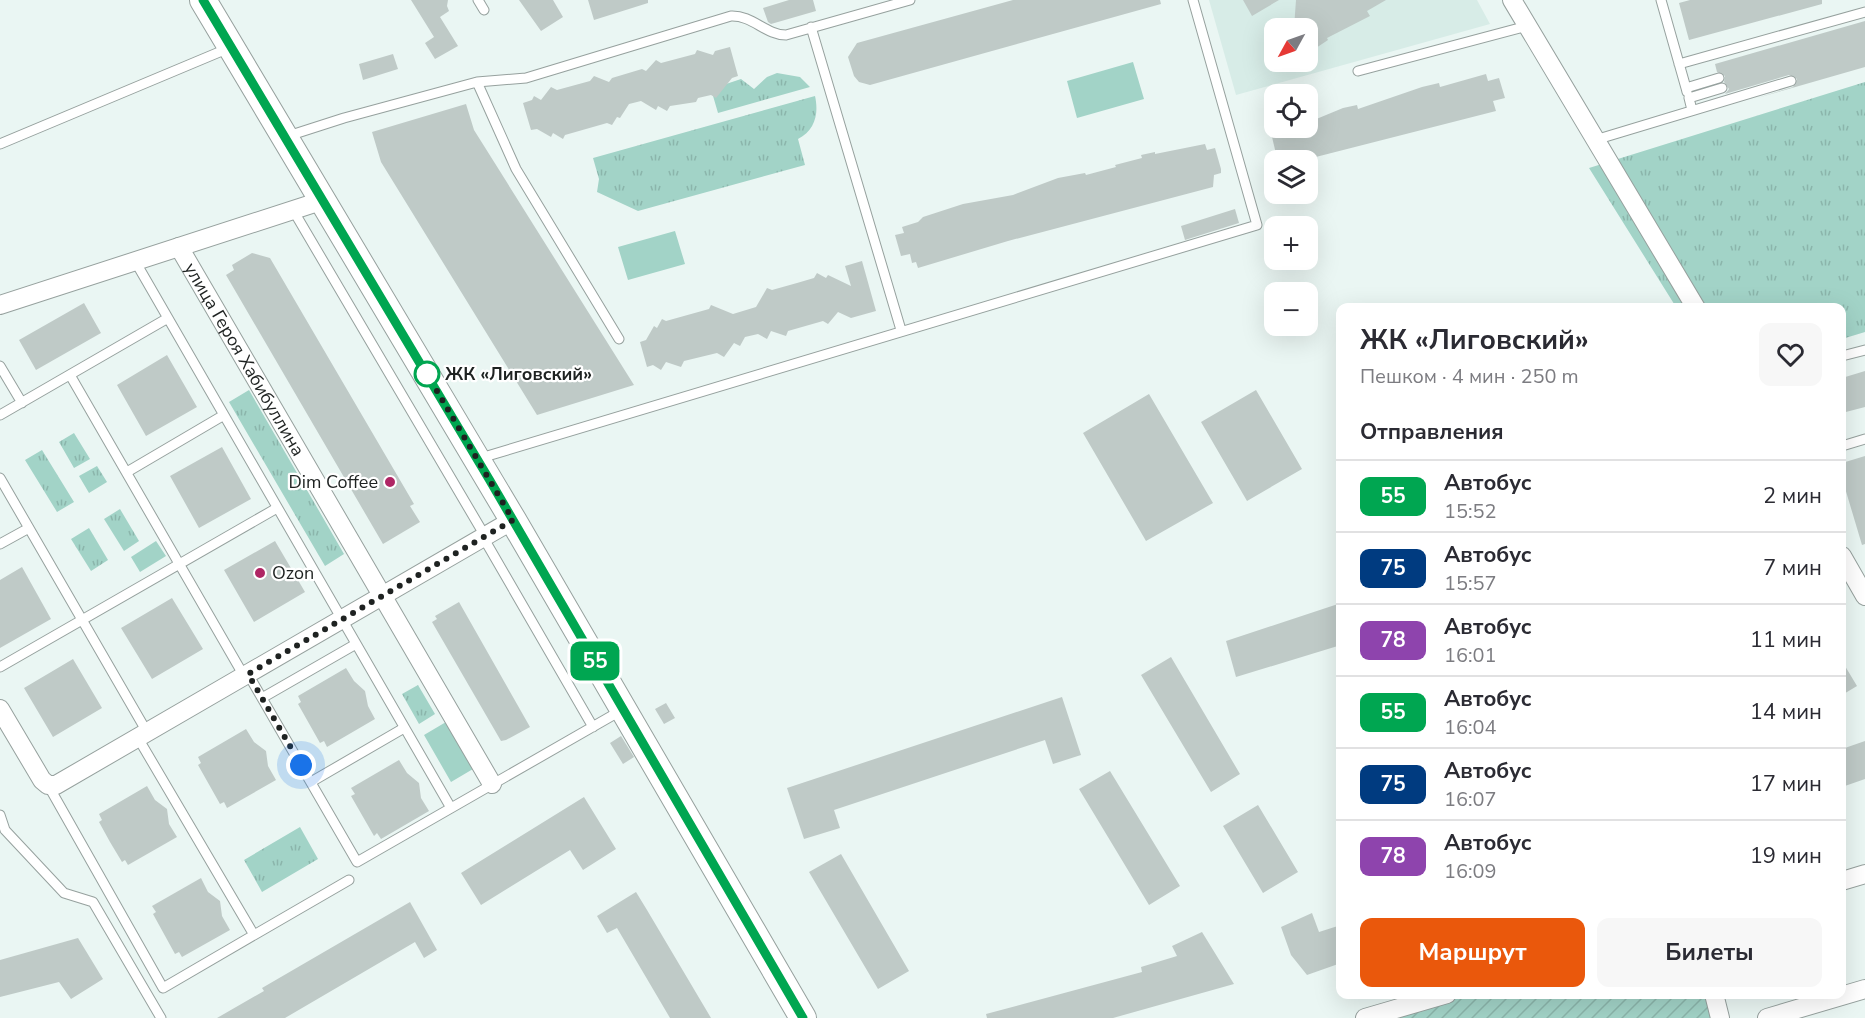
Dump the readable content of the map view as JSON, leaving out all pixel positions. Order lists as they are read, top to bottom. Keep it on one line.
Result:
{"streets":{"street":["улица Героя Хабибуллина"]},"places":["ЖК «Лиговский»","Dim Coffee","Ozon"],"lines":["bus line 55"],"north":"bottom left","page":{"on_map":"55","map_buttons":["+","−"],"heading":[["ЖК «Лиговский»","Пешком · 4 мин · 250 m"],"Отправления"],"list":[{"mark":"55","name":"Автобус","note":"15:52","value":"2 мин"},{"mark":"75","name":"Автобус","note":"15:57","value":"7 мин"},{"mark":"78","name":"Автобус","note":"16:01","value":"11 мин"},{"mark":"55","name":"Автобус","note":"16:04","value":"14 мин"},{"mark":"75","name":"Автобус","note":"16:07","value":"17 мин"},{"mark":"78","name":"Автобус","note":"16:09","value":"19 мин"}],"buttons":["Маршрут","Билеты"]}}
